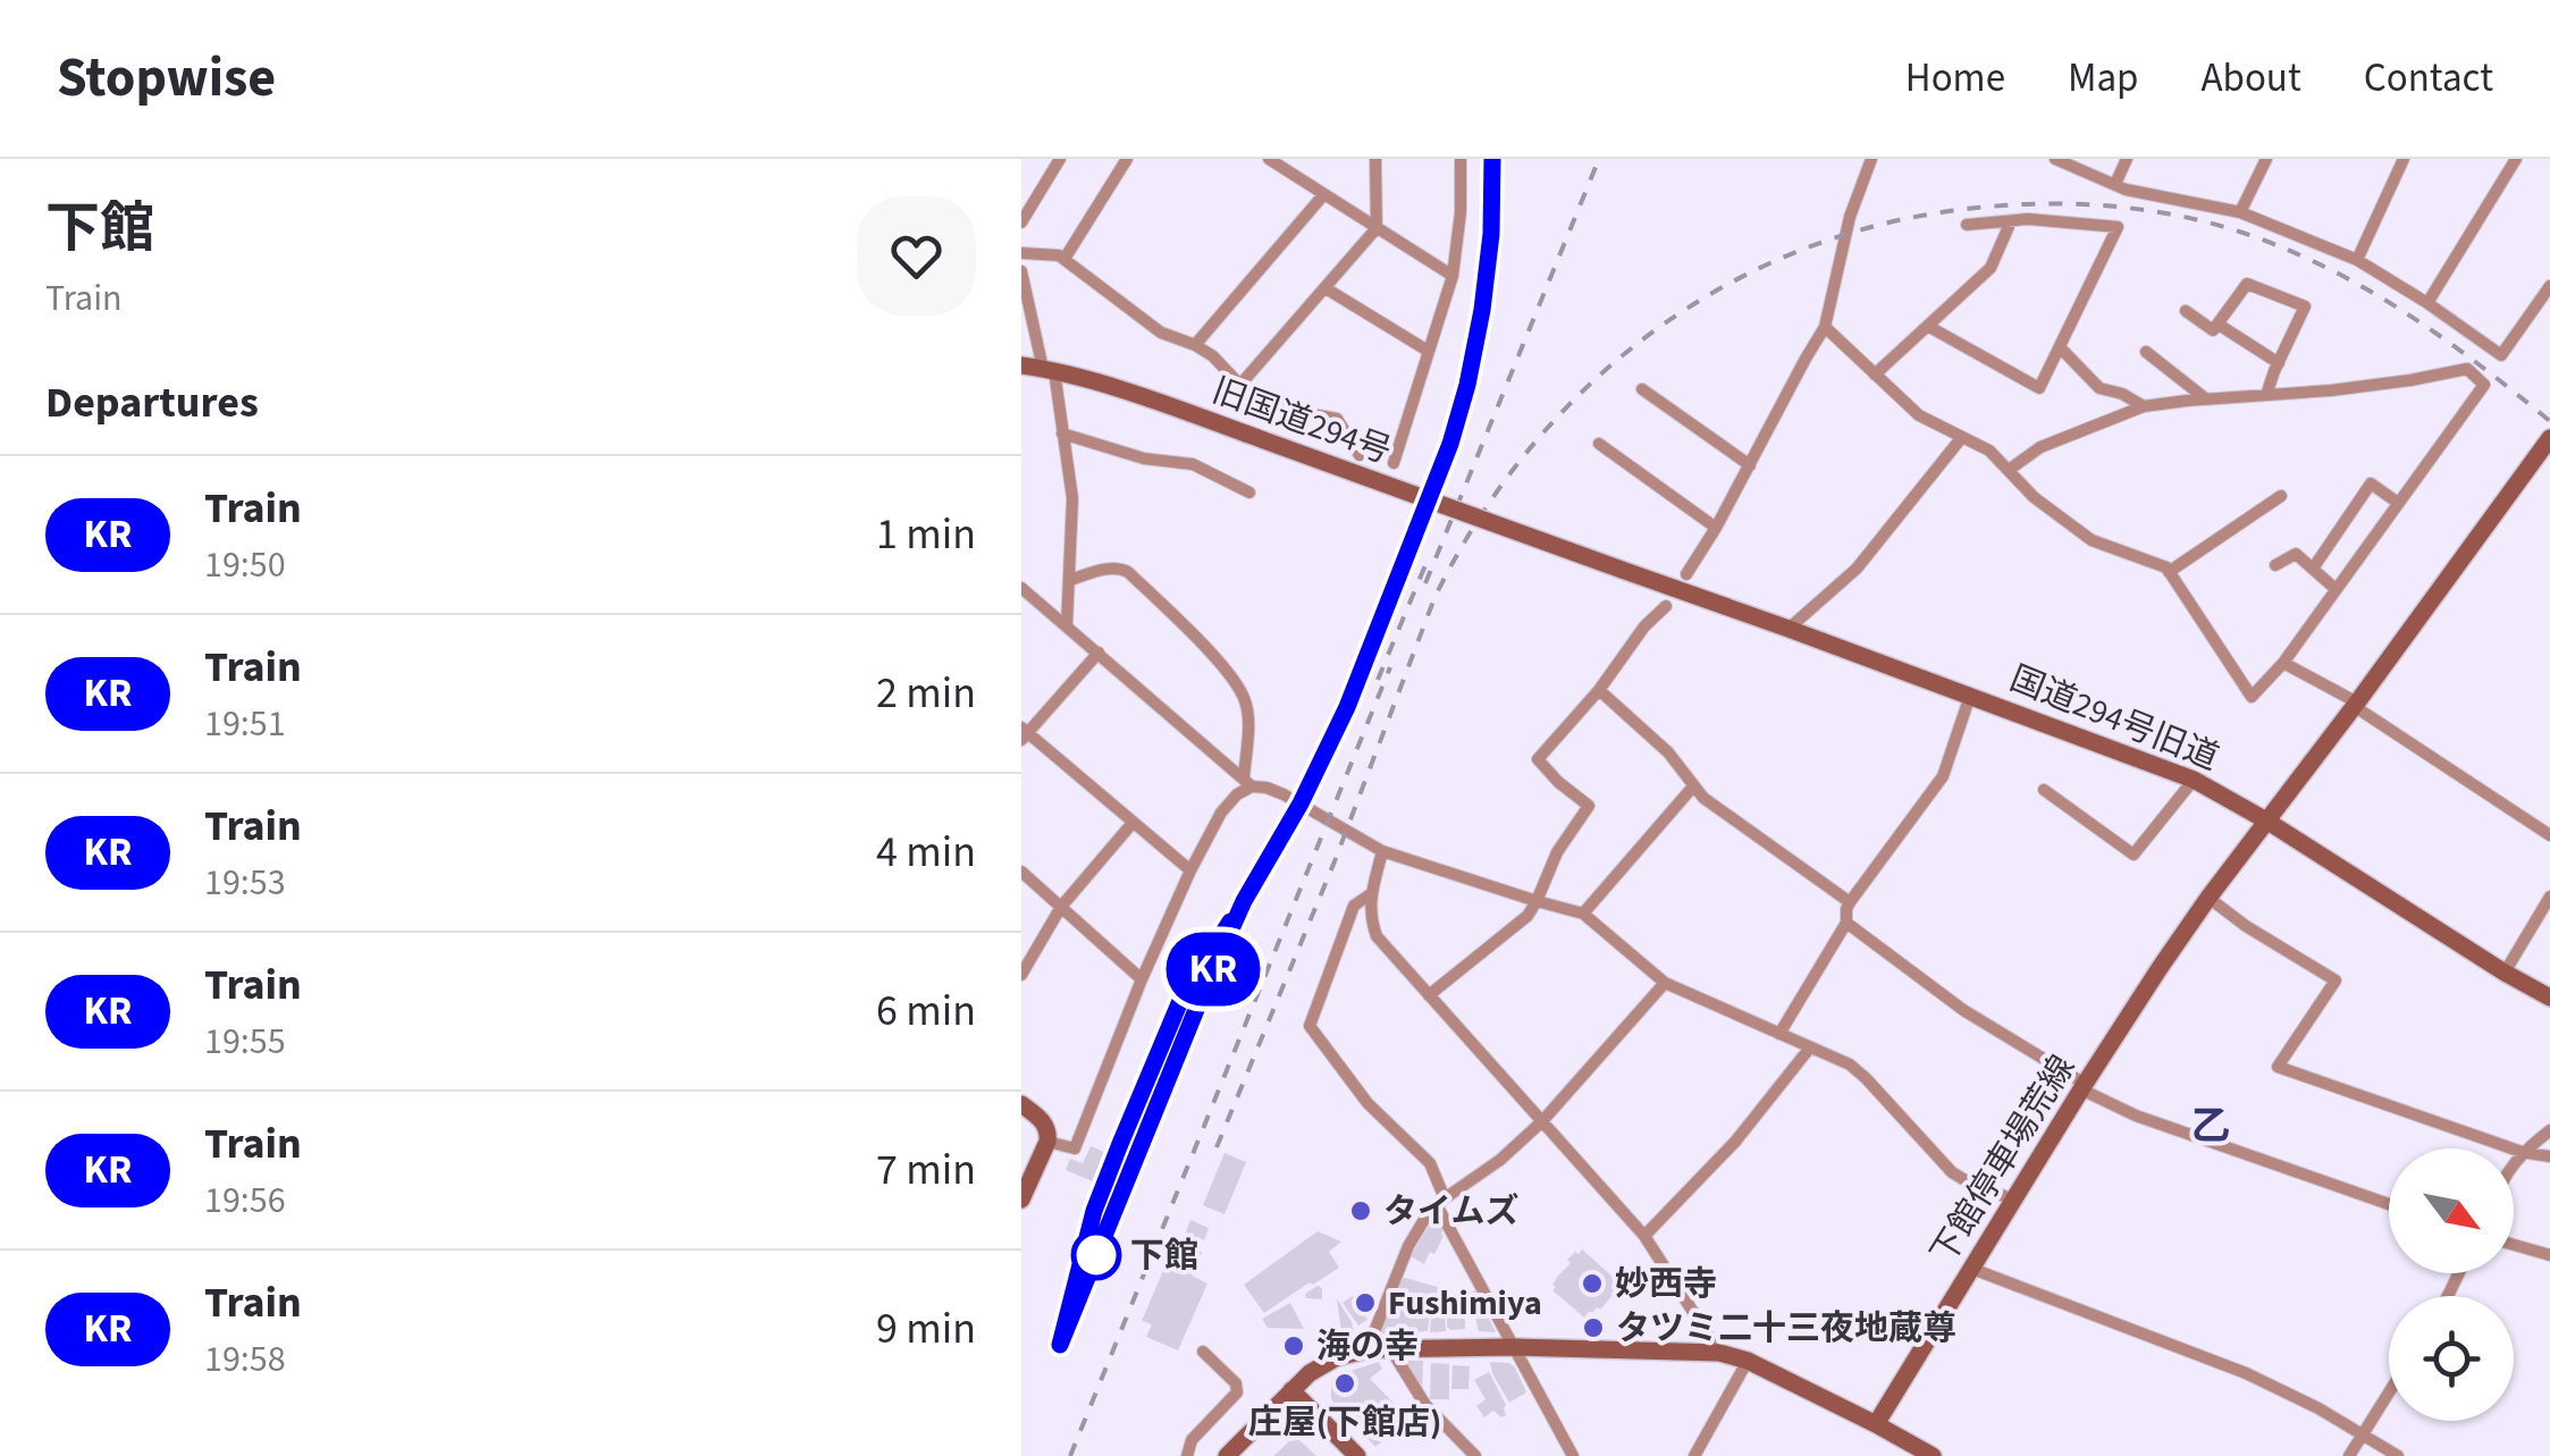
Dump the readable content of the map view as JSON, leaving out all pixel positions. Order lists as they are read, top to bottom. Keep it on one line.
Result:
{"streets":{"street":["旧国道294号","国道294号旧道","下館停車場荒線"]},"crossings":[["旧国道294号","国道294号旧道"],["国道294号旧道","下館停車場荒線"]],"districts":["乙"],"places":["タイムズ","下館","妙西寺","Fushimiya","タツミ二十三夜地蔵尊","海の幸","庄屋(下館店)"],"north":"bottom right","page":{"header":"Stopwise","nav":["Home","Map","About","Contact"],"heading":[["下館","Train"],"Departures"],"on_map":"KR","list":[{"mark":"KR","name":"Train","note":"19:50","value":"1 min"},{"mark":"KR","name":"Train","note":"19:51","value":"2 min"},{"mark":"KR","name":"Train","note":"19:53","value":"4 min"},{"mark":"KR","name":"Train","note":"19:55","value":"6 min"},{"mark":"KR","name":"Train","note":"19:56","value":"7 min"},{"mark":"KR","name":"Train","note":"19:58","value":"9 min"}]}}
